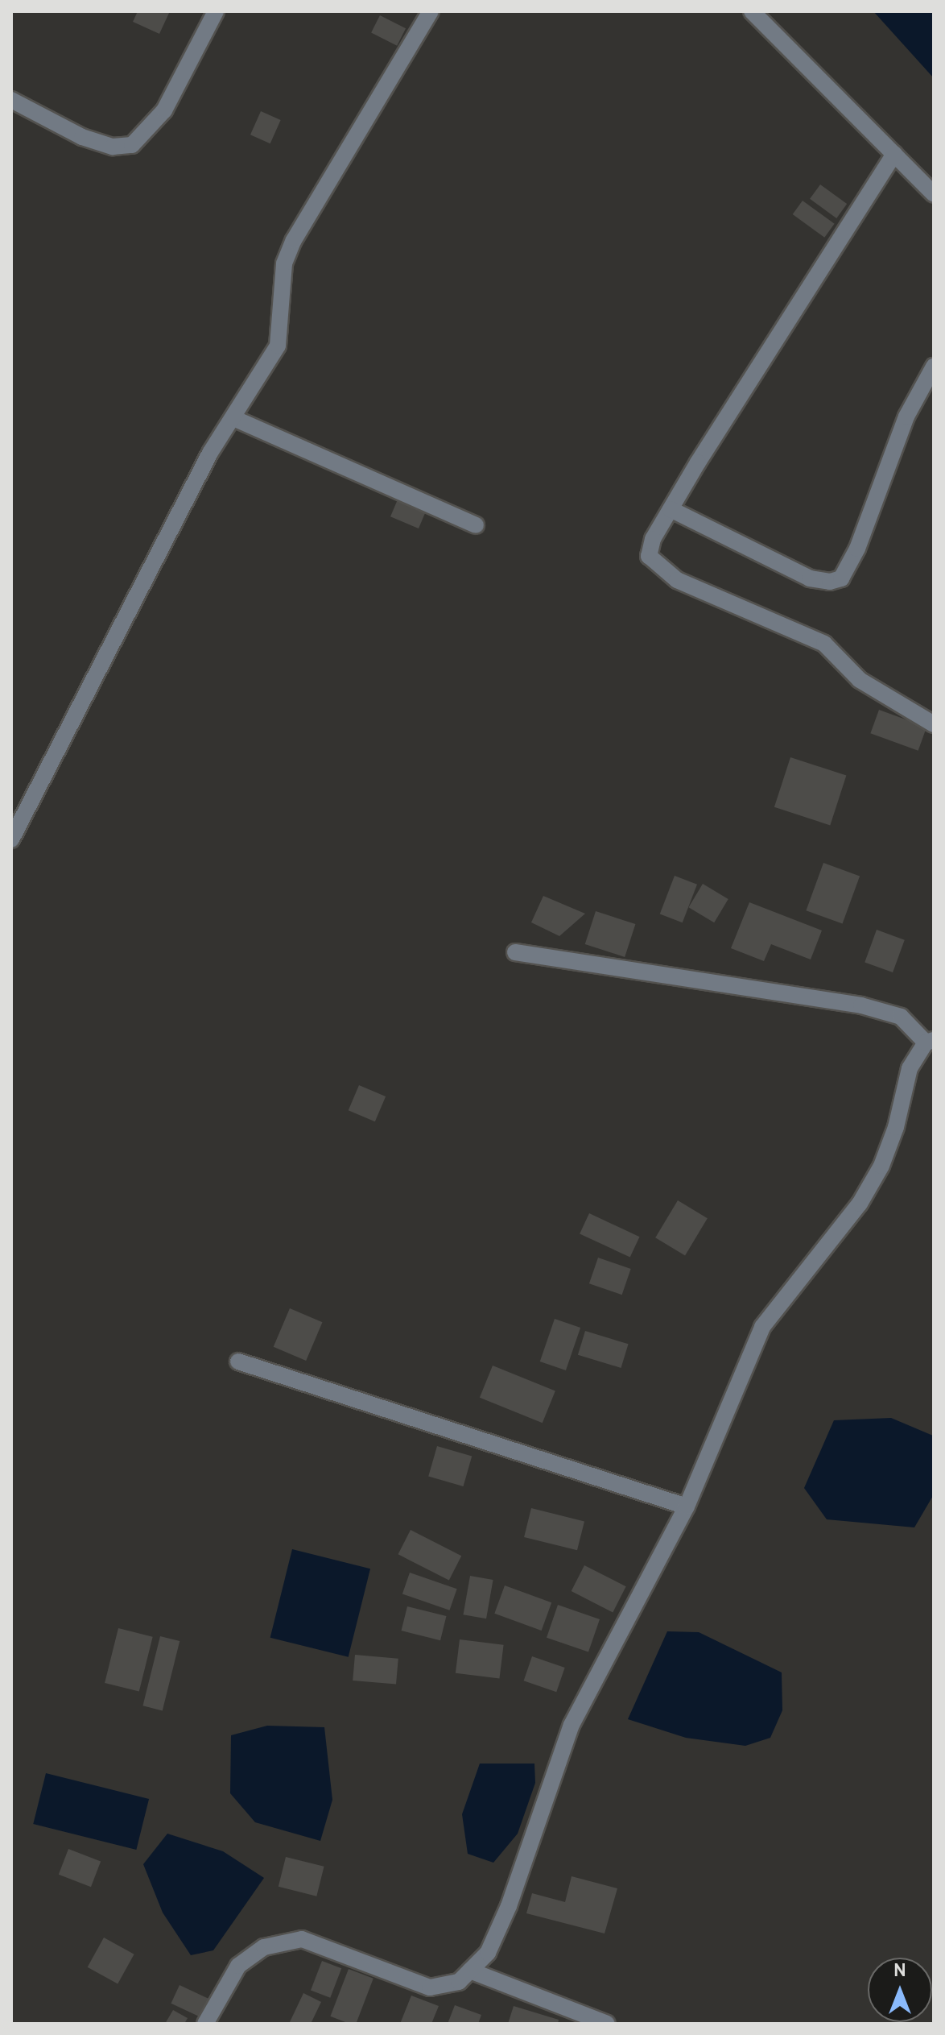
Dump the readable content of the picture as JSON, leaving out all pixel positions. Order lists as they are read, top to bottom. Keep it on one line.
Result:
{"north":"top"}
